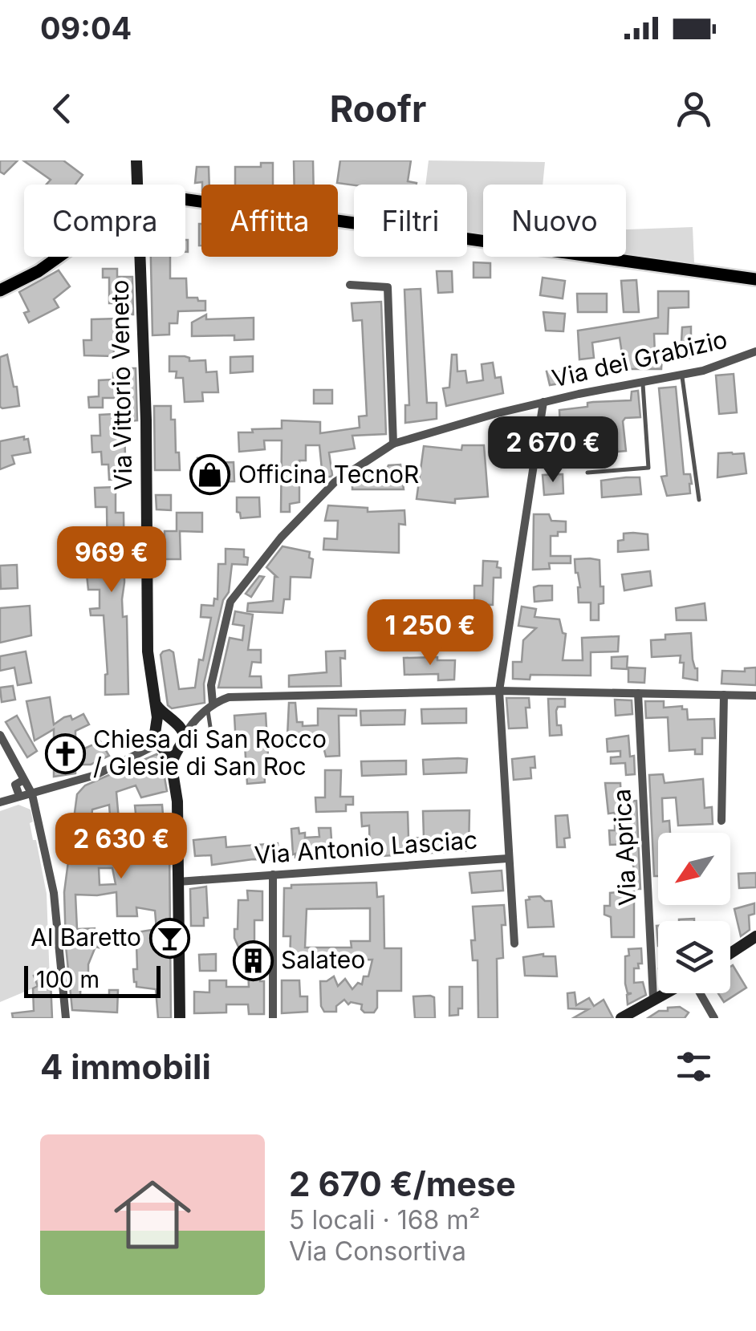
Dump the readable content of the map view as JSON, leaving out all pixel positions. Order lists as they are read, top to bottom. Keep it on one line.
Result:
{"streets":{"main road":["Via Vittorio Veneto"],"street":["Via dei Grabizio","Via Aprica","Via Antonio Lasciac"]},"crossings":[["Via Vittorio Veneto","Via Antonio Lasciac"]],"places":{"shop":["Officina TecnoR"],"church":["Chiesa di San Rocco / Glesie di San Roc"],"bar":["Al Baretto"],"building":["Salateo"]},"scale_bar":"100 m","north":"bottom left","page":{"status":"09:04","header":"Roofr","chip":["Compra","Affitta","Filtri","Nuovo"],"price":["2 670 €","969 €","1 250 €","2 630 €"],"scale":"100 m","heading":"4 immobili","list":[{"name":"2 670 €/mese","note":"5 locali · 168 m² · Via Consortiva"}]}}
